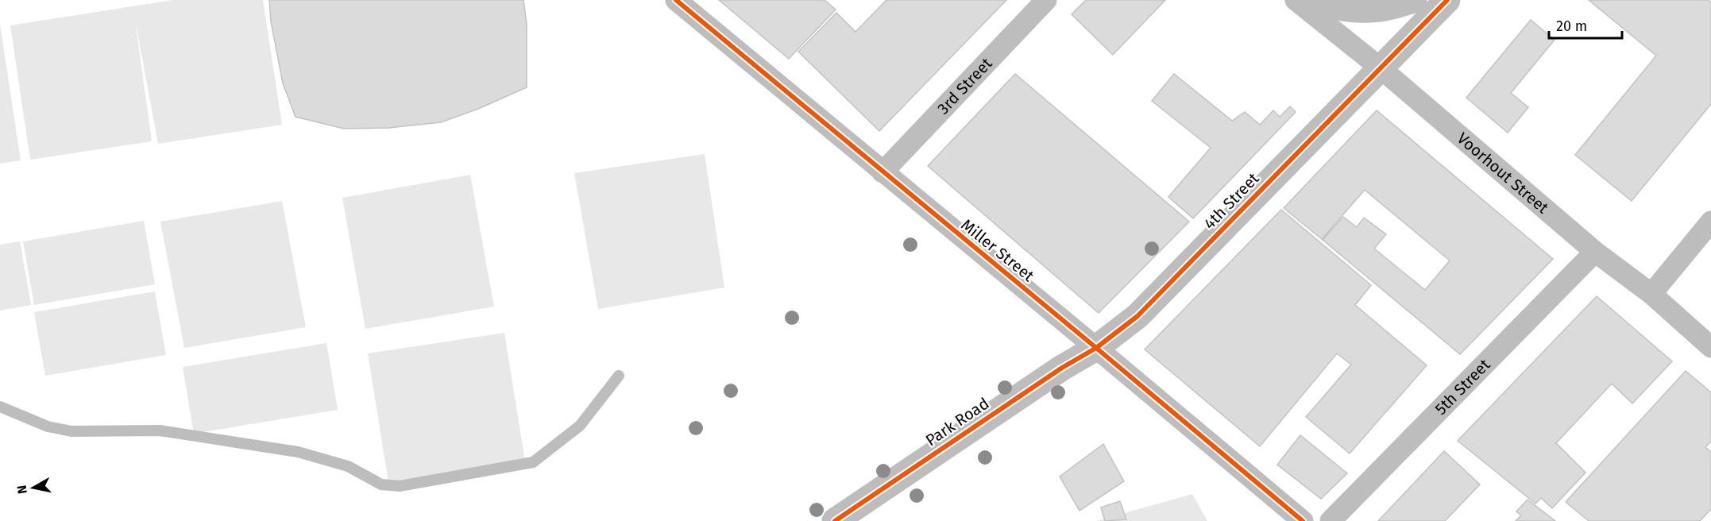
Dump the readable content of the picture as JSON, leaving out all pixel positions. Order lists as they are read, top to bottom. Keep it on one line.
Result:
{"streets":{"street":["3rd Street","Voorhout Street","4th Street","Miller Street","5th Street","Park Road"]},"crossings":[["3rd Street","Miller Street"],["Voorhout Street","4th Street"],["Voorhout Street","5th Street"],["4th Street","Miller Street"],["4th Street","Park Road"],["Miller Street","Park Road"]],"scale_bar":"20 m","north":"left"}
